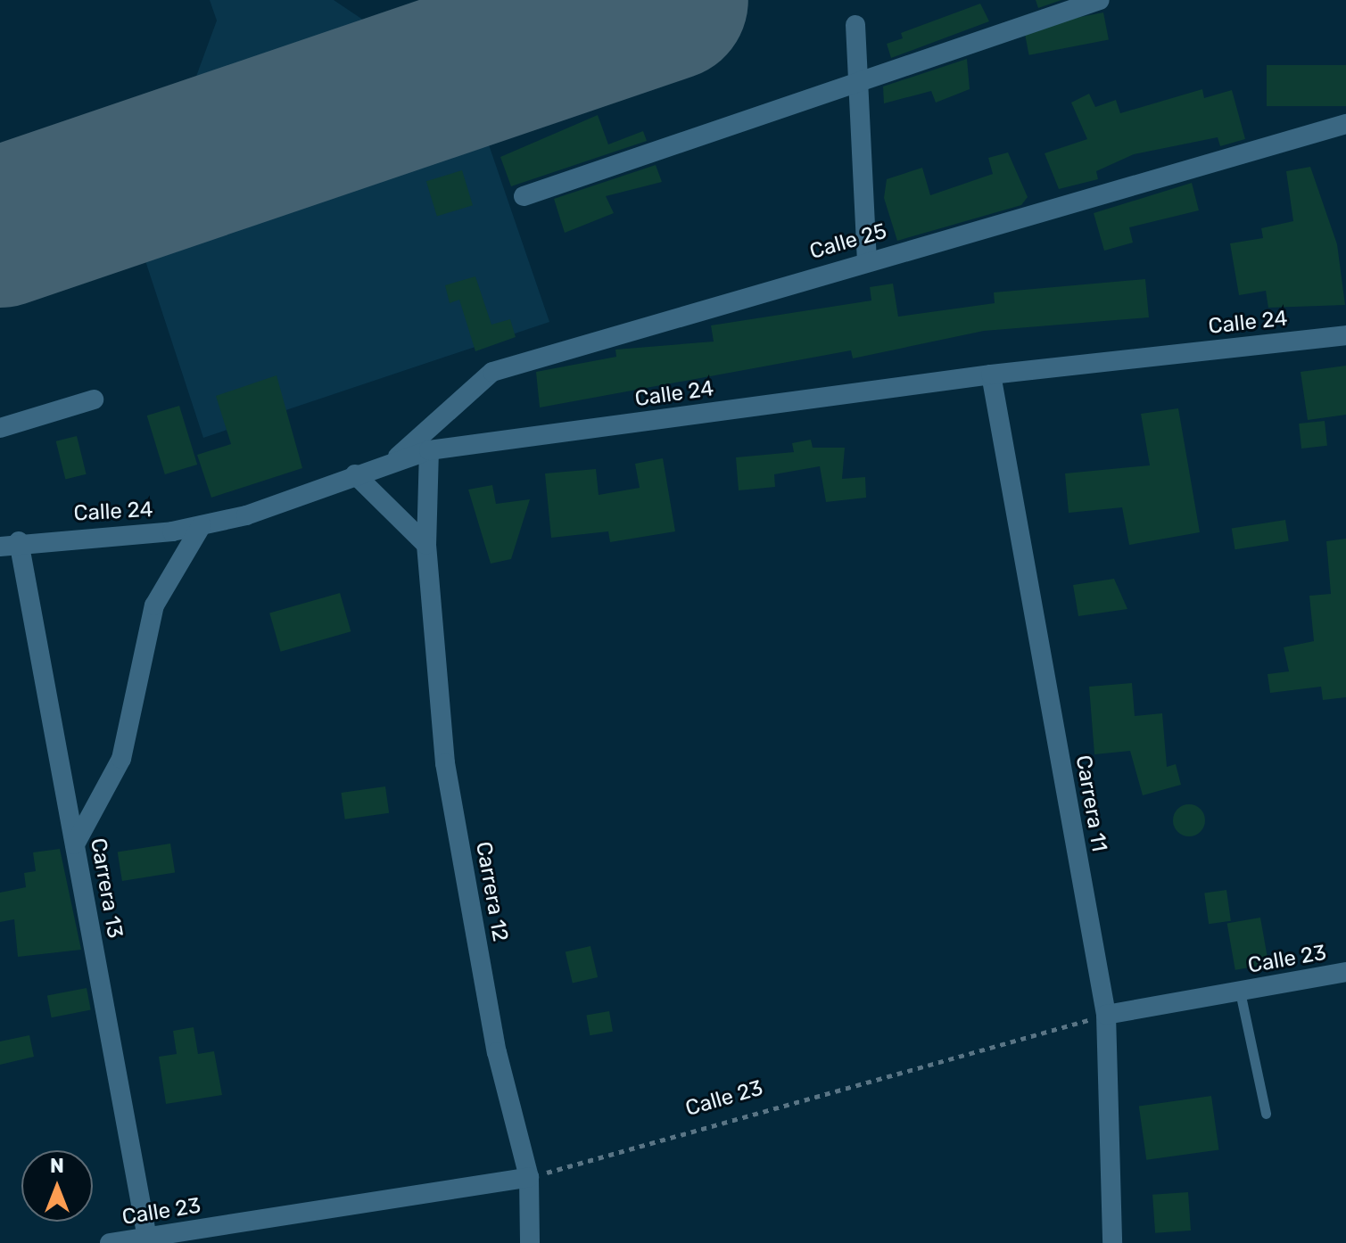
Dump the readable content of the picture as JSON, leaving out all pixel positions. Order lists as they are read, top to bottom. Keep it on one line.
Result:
{"streets":{"street":["Calle 25","Calle 24","Carrera 11","Carrera 13","Carrera 12","Calle 23"]},"crossings":[["Calle 25","Calle 24"],["Calle 24","Carrera 11"],["Calle 24","Carrera 13"],["Calle 24","Carrera 12"],["Carrera 11","Calle 23"],["Carrera 13","Calle 23"],["Carrera 12","Calle 23"]],"north":"top"}
